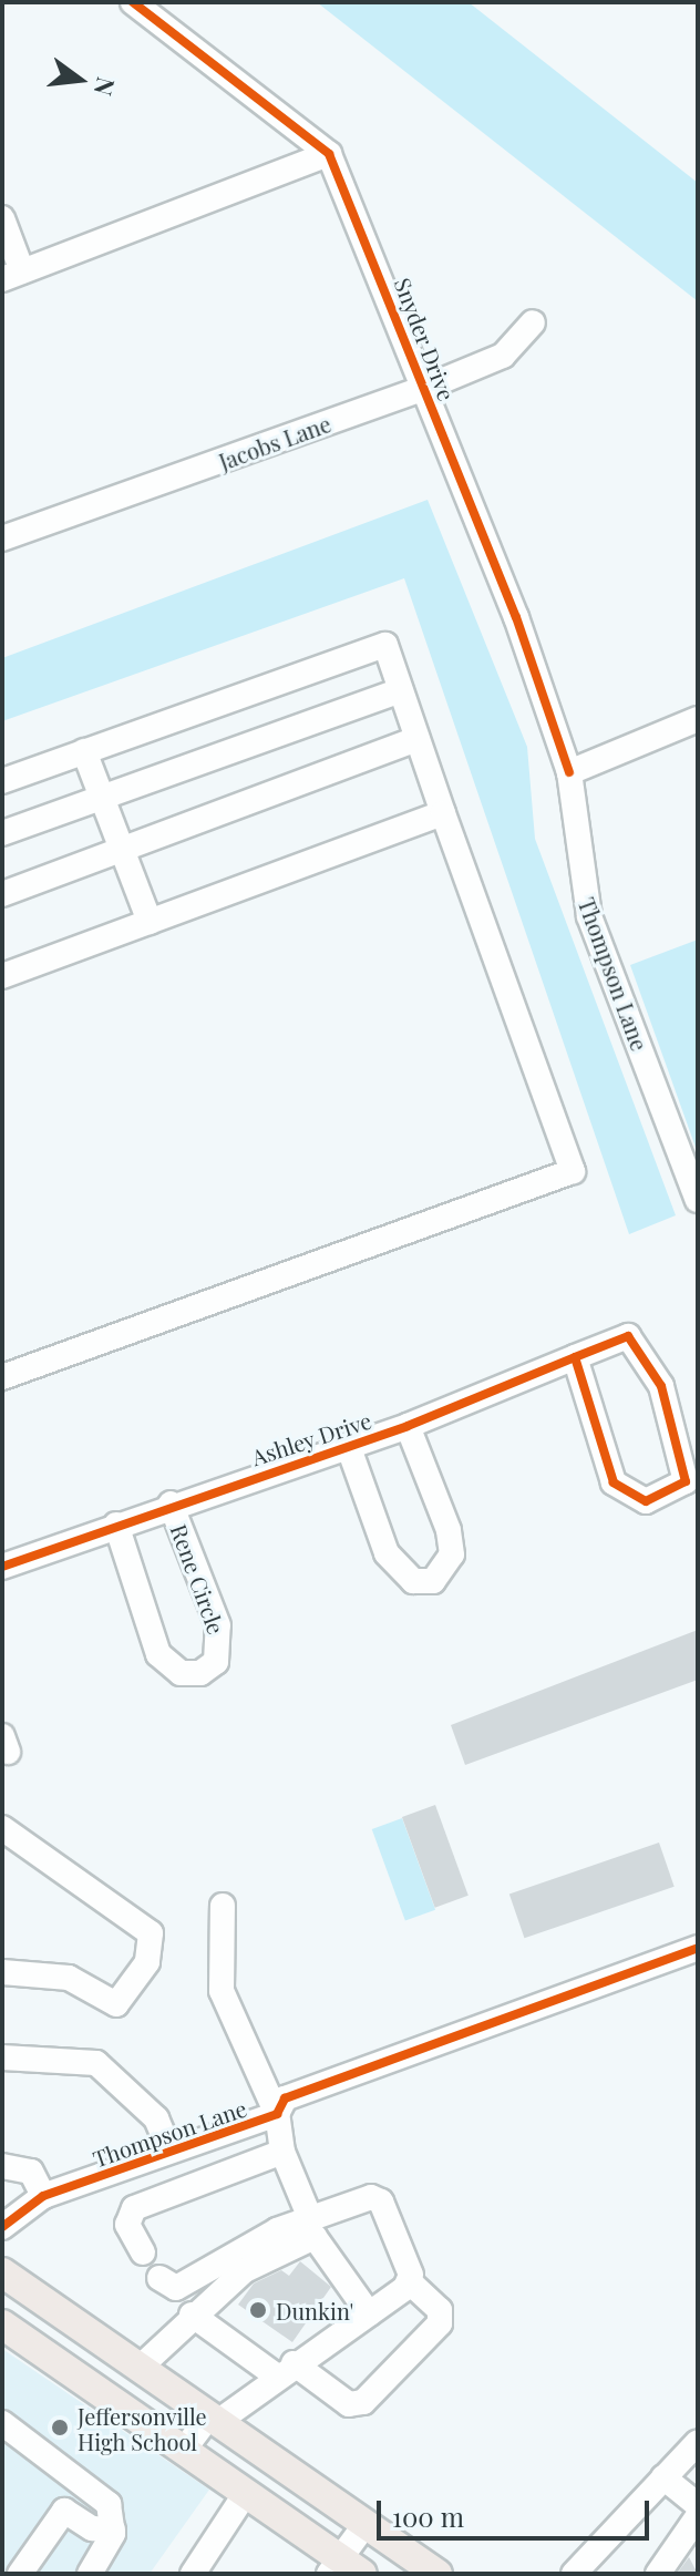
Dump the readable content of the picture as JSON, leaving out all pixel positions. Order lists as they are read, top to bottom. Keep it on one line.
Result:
{"streets":{"street":["Snyder Drive","Jacobs Lane","Thompson Lane","Ashley Drive","Rene Circle"]},"crossings":[["Snyder Drive","Jacobs Lane"],["Snyder Drive","Thompson Lane"],["Ashley Drive","Rene Circle"]],"places":["Dunkin'","Jeffersonville High School"],"scale_bar":"100 m","north":"right"}
